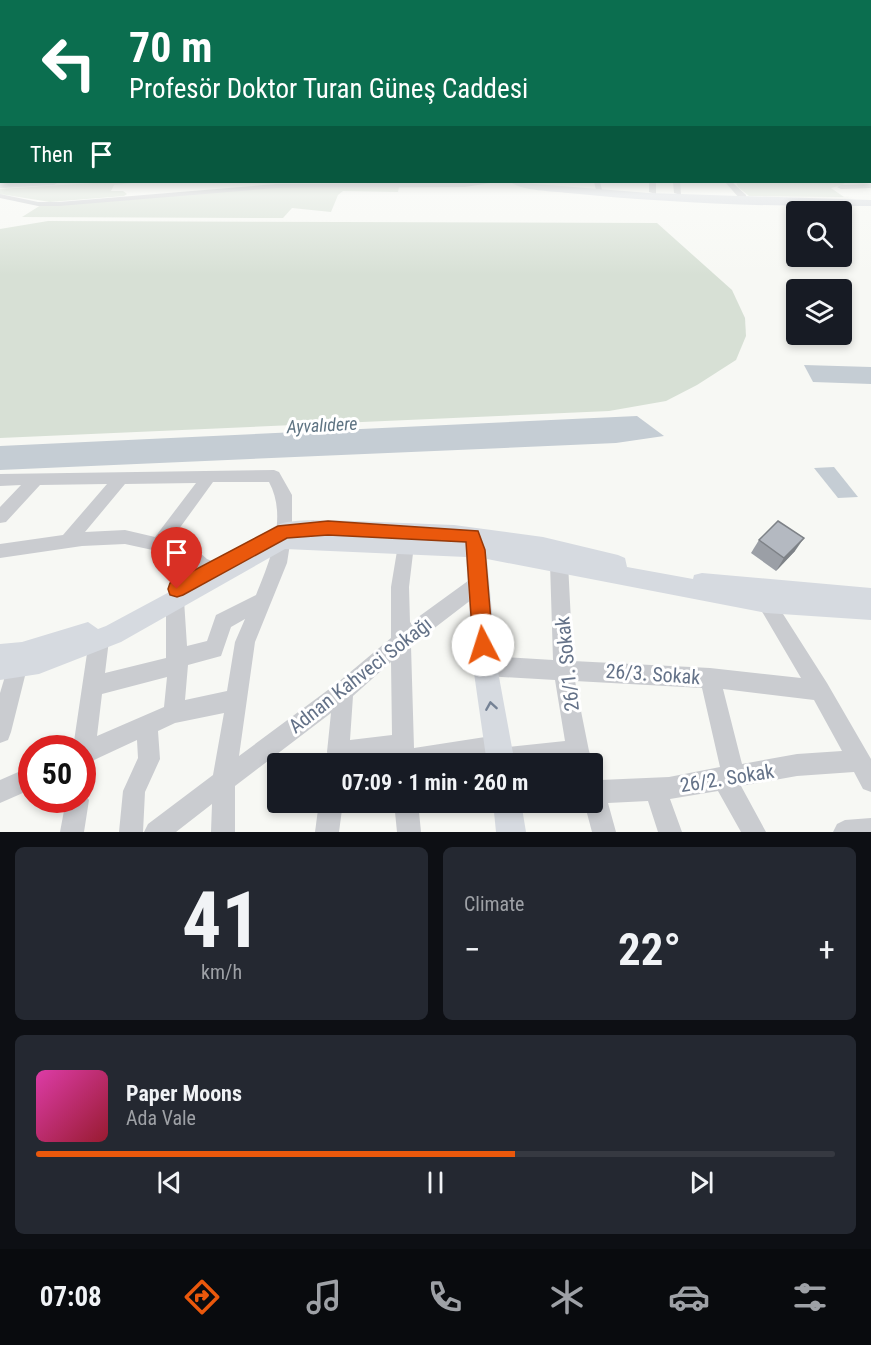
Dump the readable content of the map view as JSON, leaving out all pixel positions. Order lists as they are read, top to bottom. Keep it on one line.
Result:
{"streets":{"street":["26/1. Sokak","26/3. Sokak","Adnan Kahveci Sokağı","26/2. Sokak"]},"crossings":[["26/1. Sokak","26/3. Sokak"]],"water":["Ayvalıdere"],"page":{"turn":["70 m","Profesör Doktor Turan Güneş Caddesi"],"then":"Then","limit":"50","trip":"07:09 · 1 min · 260 m","tile":[["41","km/h"],"Climate"],"heat":["−","22°","+"],"song":["Paper Moons","Ada Vale"],"tabs":"07:08"}}
